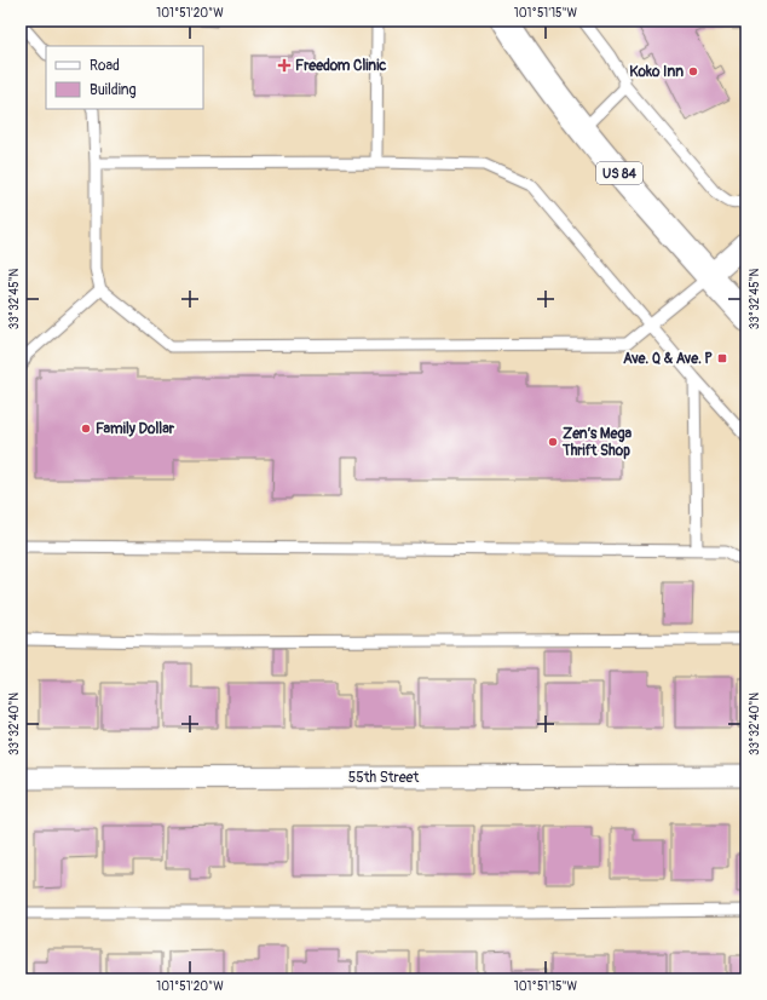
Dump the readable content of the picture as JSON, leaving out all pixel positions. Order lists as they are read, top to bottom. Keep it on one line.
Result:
{"streets":{"highway":["US 84"],"street":["55th Street"]},"places":{"health":["Freedom Clinic"],"other":["Koko Inn","Family Dollar","Zen’s Mega Thrift Shop"],"transit":["Ave. Q & Ave. P"]},"legend":["Road","Building"],"coordinates":["101°51'20\"W","101°51'15\"W","33°32'45\"N","33°32'40\"N"]}
